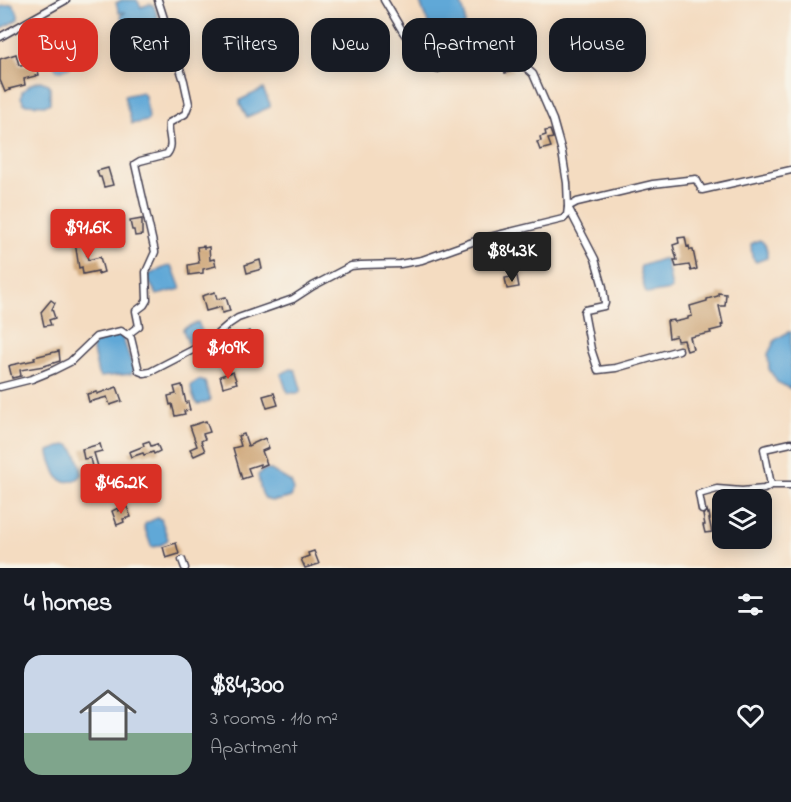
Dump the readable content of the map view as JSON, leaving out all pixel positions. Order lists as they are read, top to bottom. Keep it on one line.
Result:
{"page":{"chip":["Buy","Rent","Filters","New","Apartment","House"],"price":["$91.6K","$84.3K","$109K","$46.2K"],"heading":"4 homes","list":[{"name":"$84,300","note":"3 rooms · 110 m² · Apartment"}]}}
